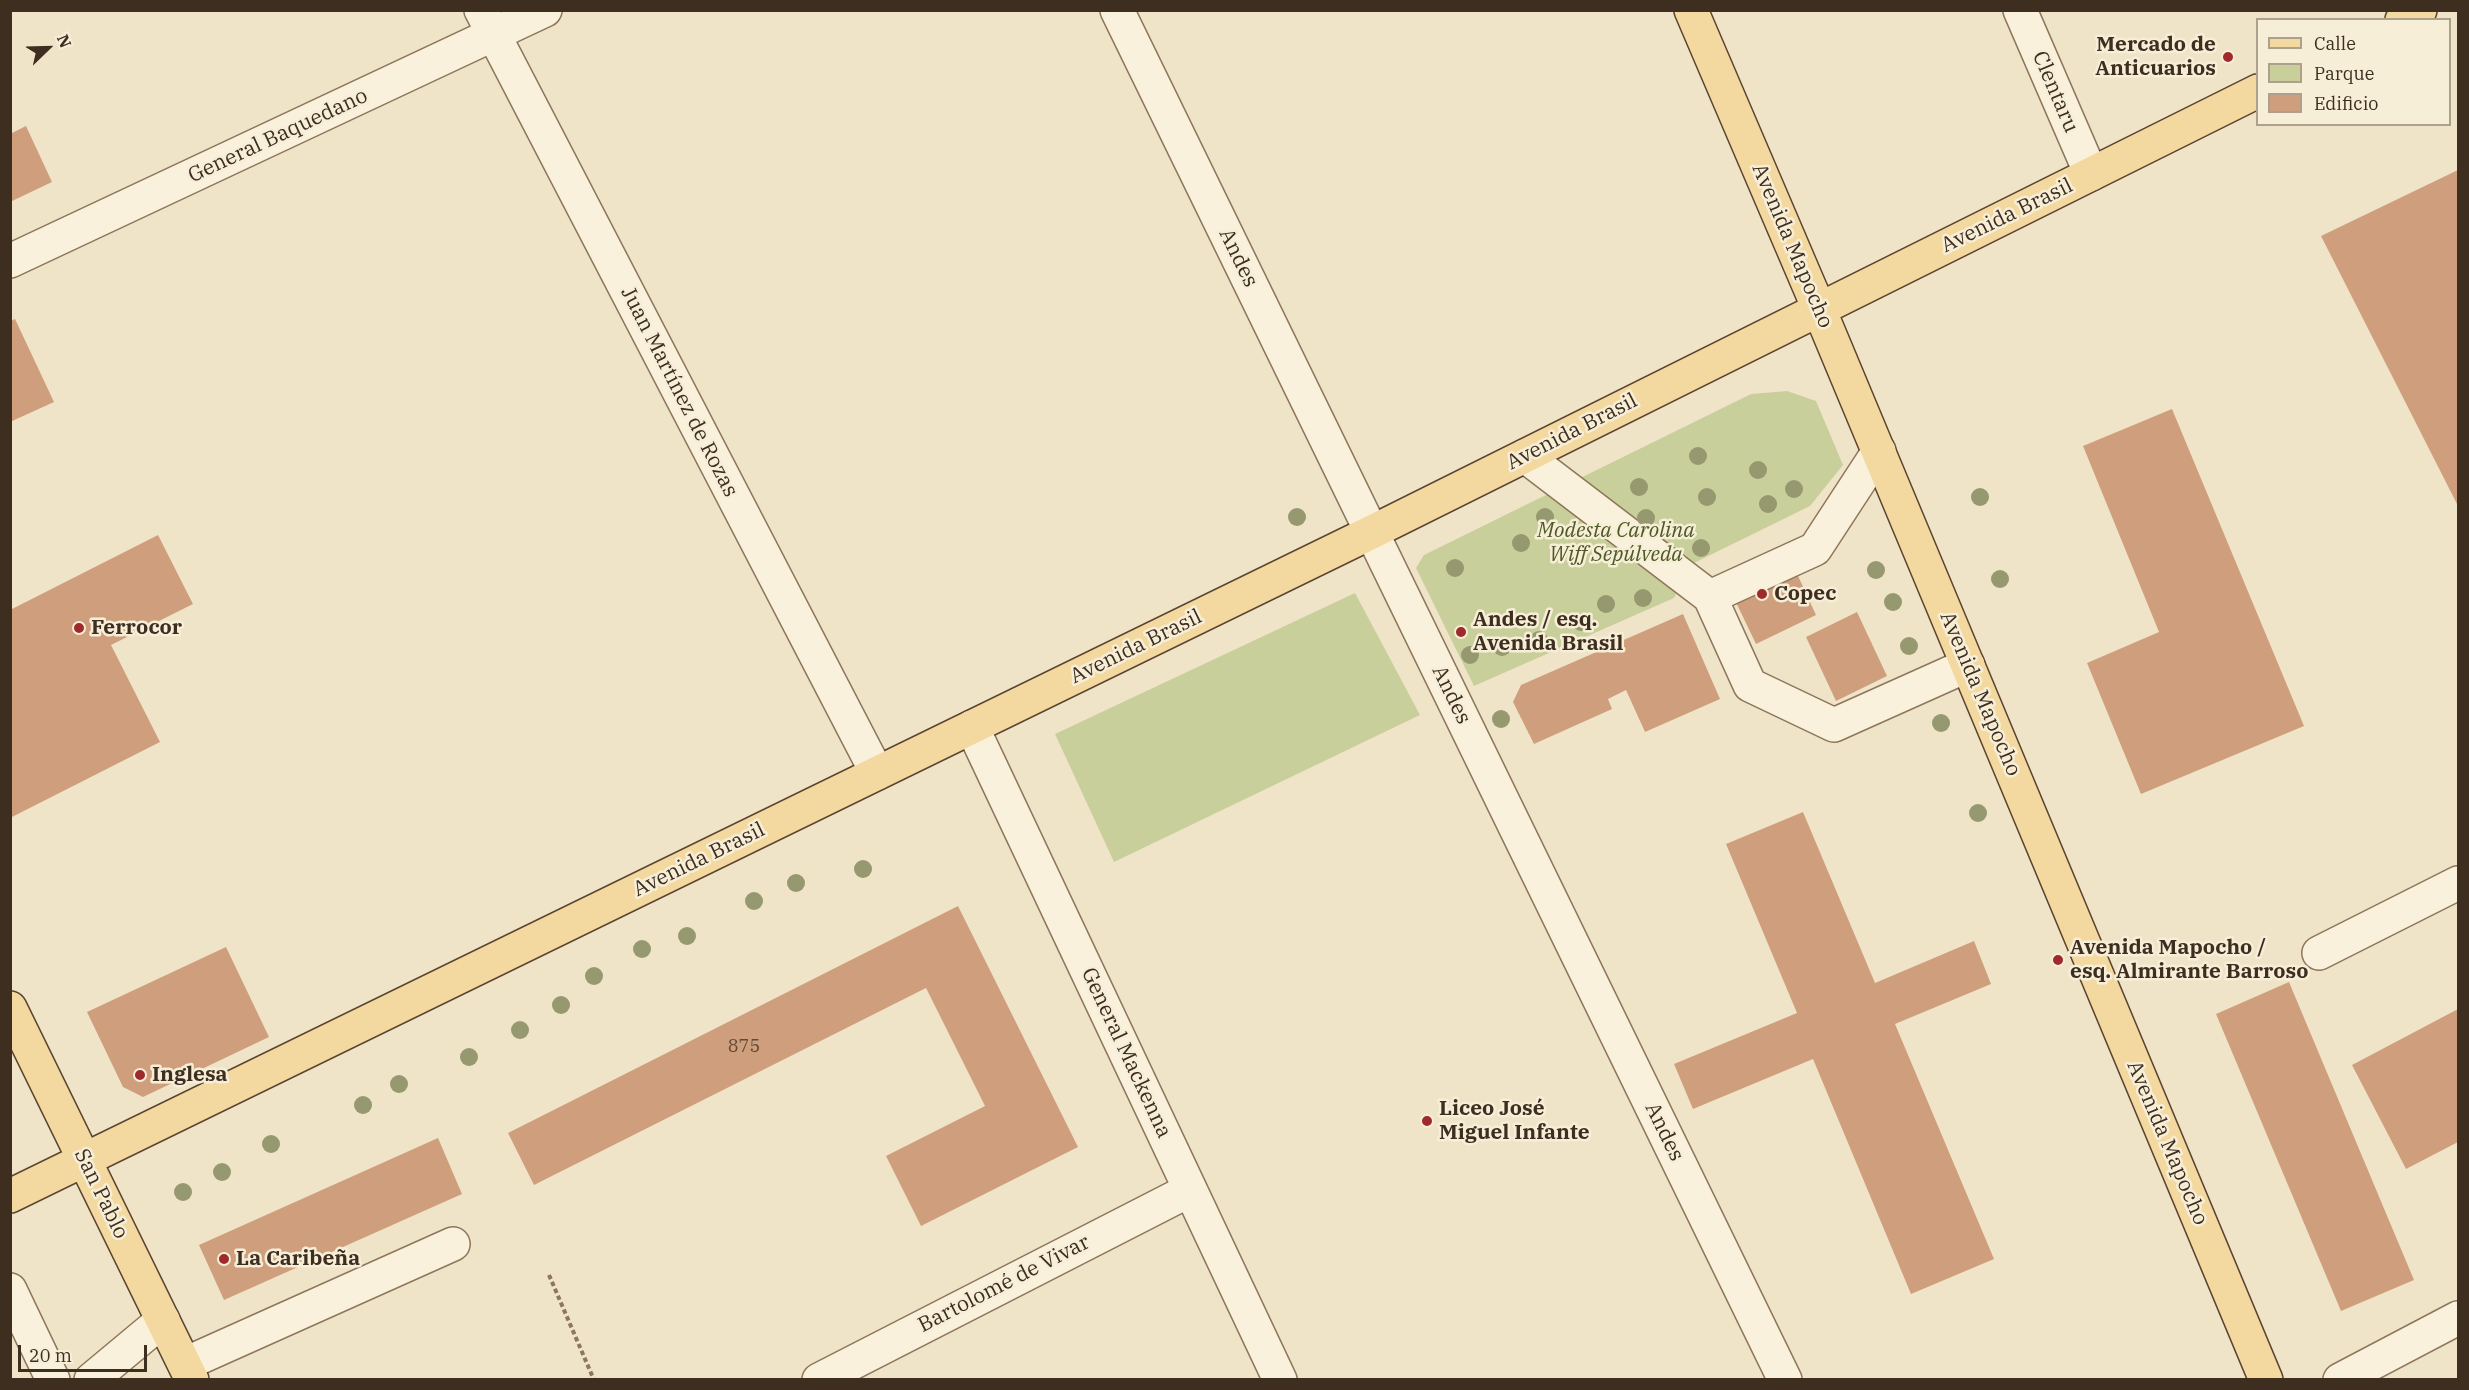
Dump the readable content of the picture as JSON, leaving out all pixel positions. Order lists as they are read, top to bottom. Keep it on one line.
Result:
{"streets":{"main road":["Avenida Brasil","Avenida Mapocho","San Pablo"],"street":["Clentaru","General Baquedano","Andes","Juan Martínez de Rozas","General Mackenna","Bartolomé de Vivar"]},"crossings":[["Clentaru","Avenida Brasil"],["General Baquedano","Juan Martínez de Rozas"],["Avenida Brasil","Avenida Mapocho"],["Avenida Brasil","Andes"],["Avenida Brasil","Juan Martínez de Rozas"],["Avenida Brasil","General Mackenna"],["Avenida Brasil","San Pablo"],["General Mackenna","Bartolomé de Vivar"]],"parks":["Modesta Carolina Wiff Sepúlveda"],"places":["Mercado de Anticuarios","Copec","Ferrocor","Andes / esq. Avenida Brasil","Avenida Mapocho / esq. Almirante Barroso","Inglesa","Liceo José Miguel Infante","La Caribeña"],"house_numbers":["875"],"legend":["Calle","Parque","Edificio"],"scale_bar":"20 m","north":"top right"}
